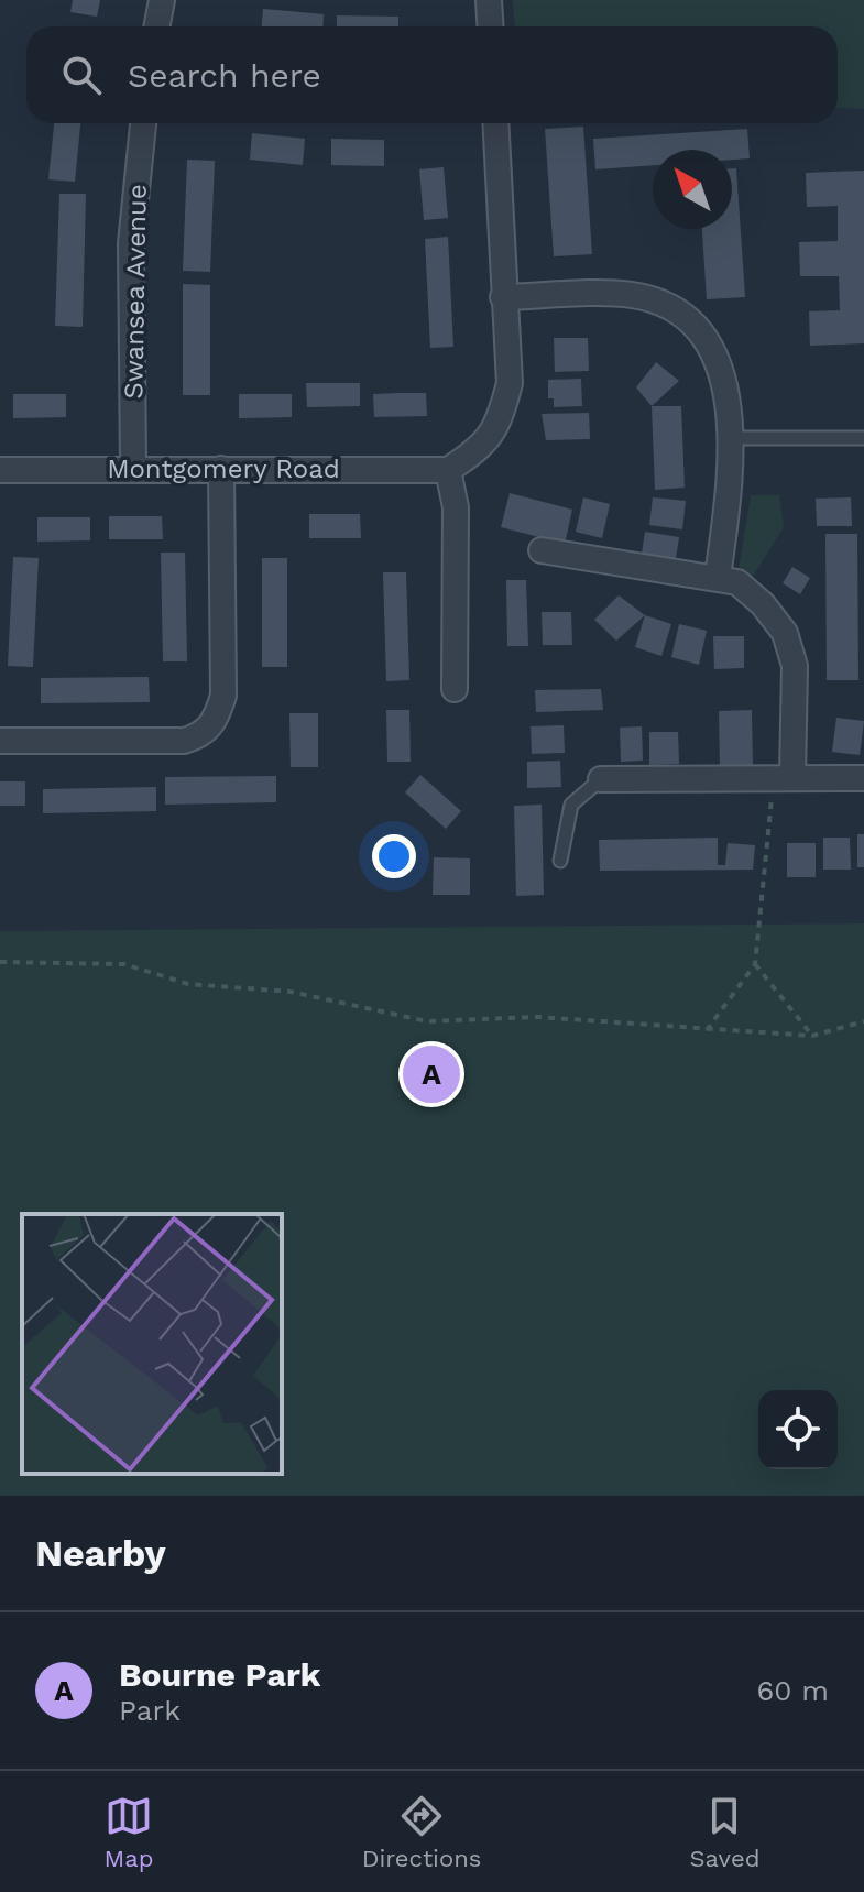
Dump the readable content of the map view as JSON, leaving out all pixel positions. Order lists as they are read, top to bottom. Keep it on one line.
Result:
{"streets":{"street":["Swansea Avenue","Montgomery Road"]},"crossings":[["Swansea Avenue","Montgomery Road"]],"north":"top left","page":{"search":"Search here","pins":"A","heading":"Nearby","list":[{"mark":"A","name":"Bourne Park","note":"Park","value":"60 m"}],"nav":["Map","Directions","Saved"]}}
